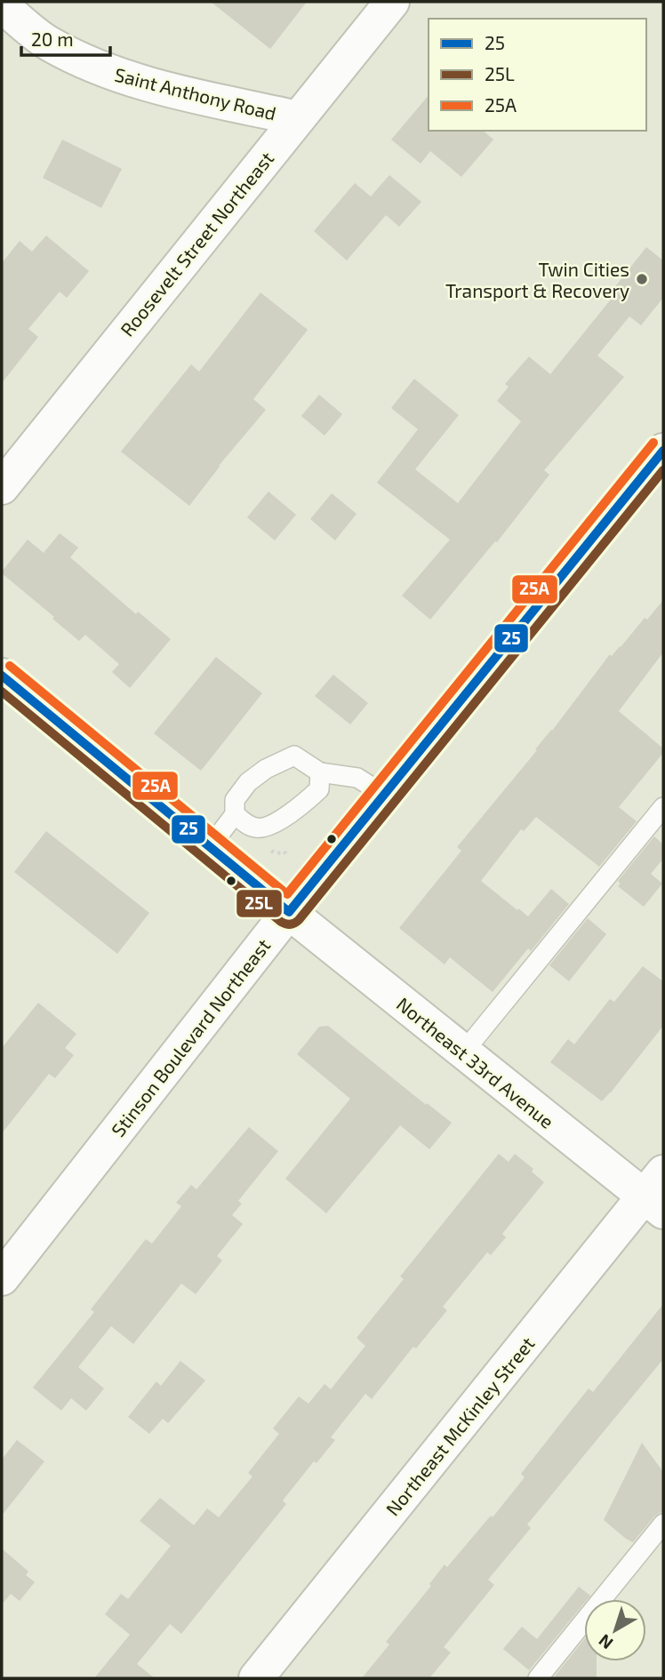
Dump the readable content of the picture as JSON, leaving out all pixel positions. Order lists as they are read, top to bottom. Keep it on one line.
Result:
{"streets":{"street":["Saint Anthony Road","Roosevelt Street Northeast","Stinson Boulevard Northeast","Northeast 33rd Avenue","Northeast McKinley Street"]},"crossings":[["Saint Anthony Road","Roosevelt Street Northeast"],["Stinson Boulevard Northeast","Northeast 33rd Avenue"],["Northeast 33rd Avenue","Northeast McKinley Street"]],"places":["Twin Cities Transport & Recovery"],"lines":["transit line 25A","transit line 25","transit line 25L"],"legend":["25","25L","25A"],"scale_bar":"20 m","north":"bottom left"}
